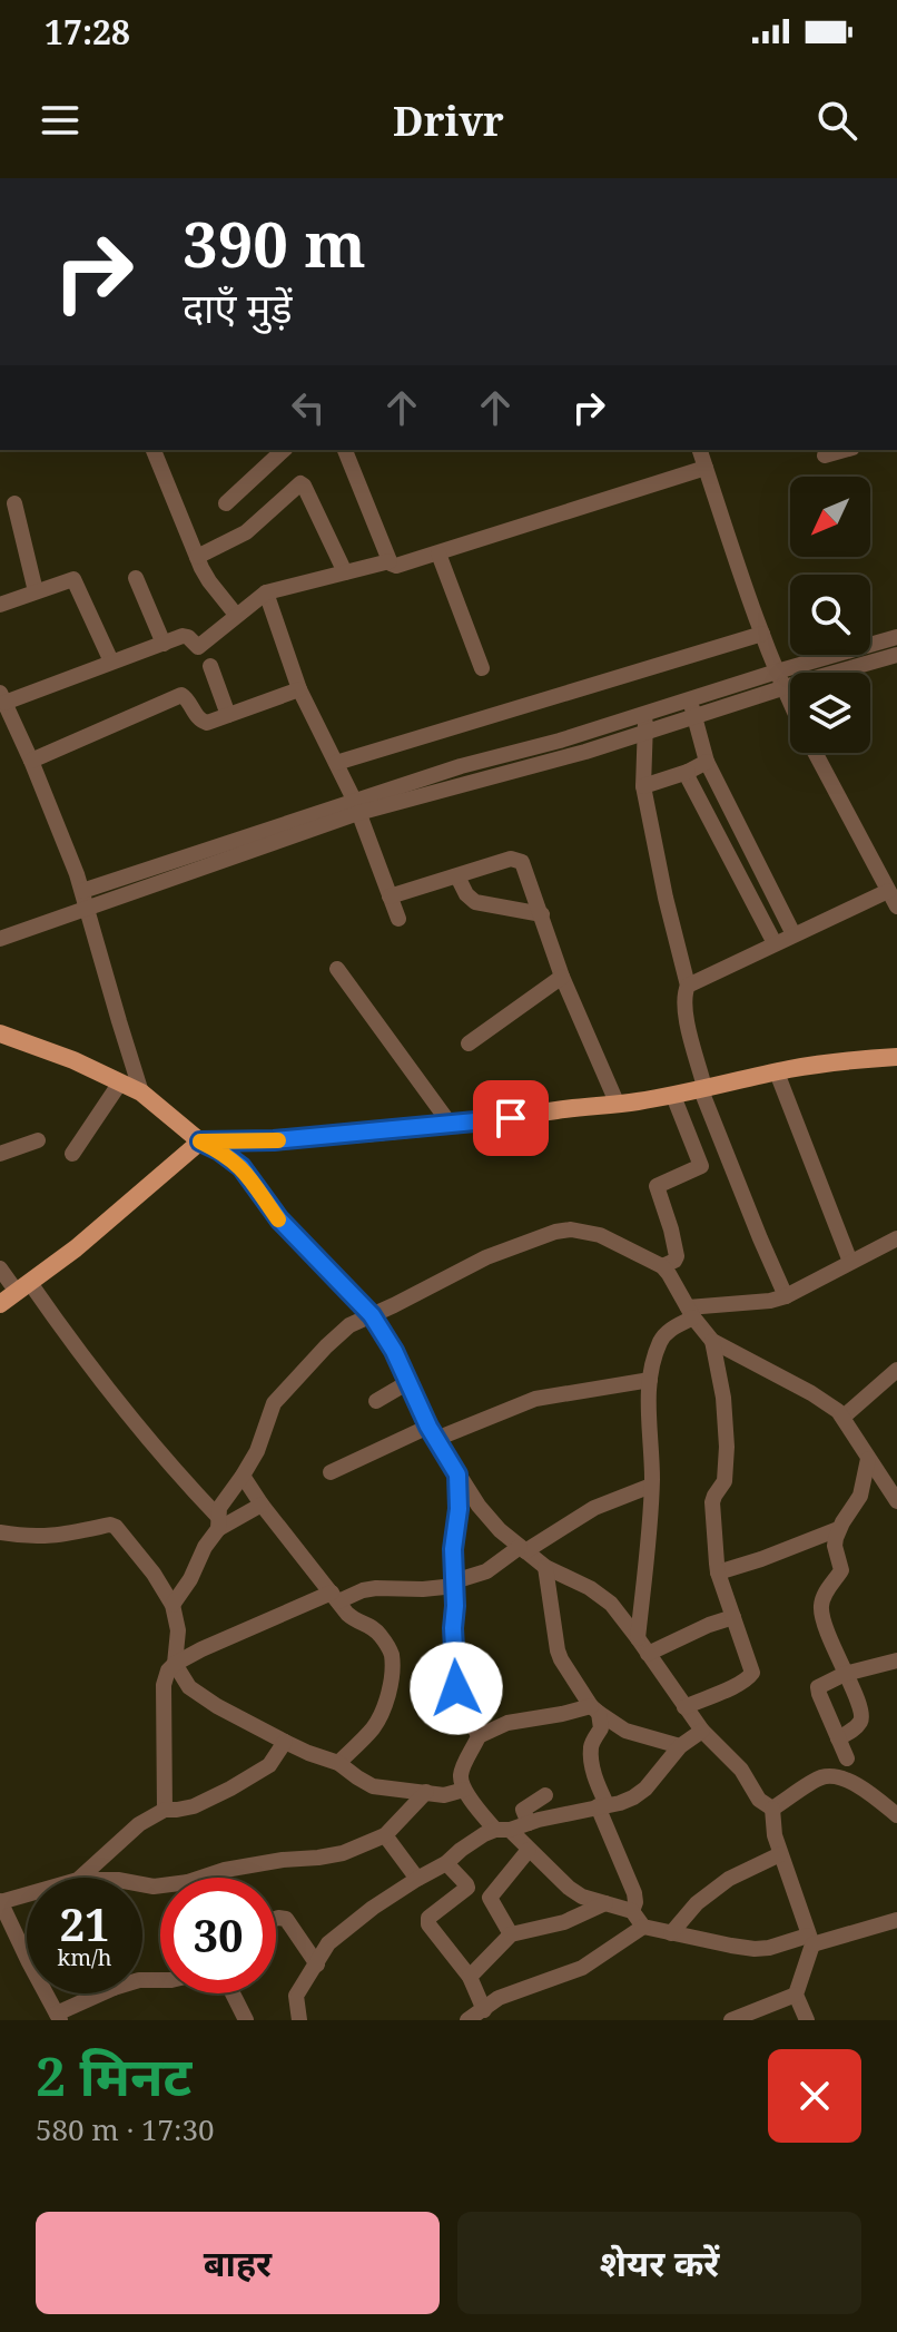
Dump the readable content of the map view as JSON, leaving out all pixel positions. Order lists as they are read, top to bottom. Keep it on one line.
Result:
{"north":"bottom left","page":{"status":"17:28","header":"Drivr","turn":["390 m","दाएँ मुड़ें"],"speed":"21 km/h","limit":"30","heading":["2 मिनट","580 m · 17:30"],"buttons":["बाहर","शेयर करें"]}}
